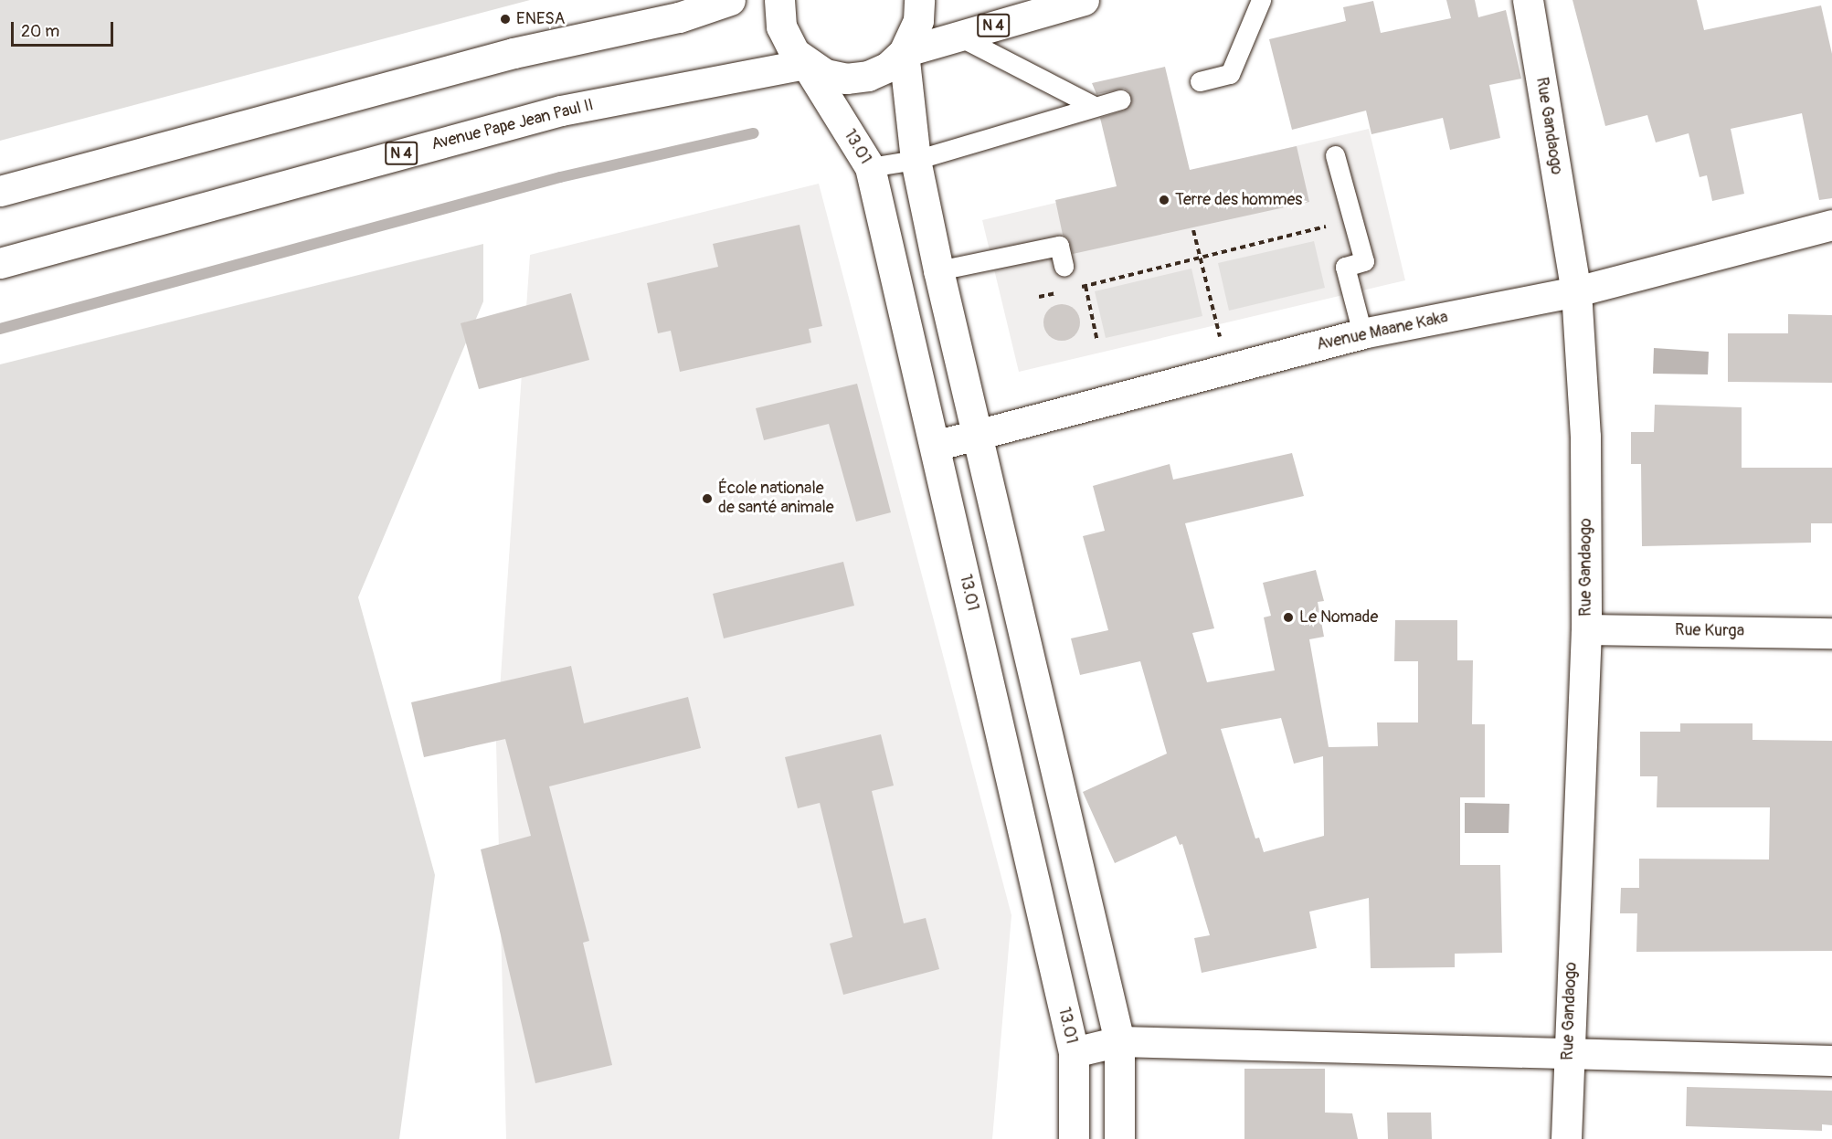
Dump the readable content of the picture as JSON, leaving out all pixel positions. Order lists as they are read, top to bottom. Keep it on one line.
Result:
{"streets":{"main road":["N 4","Avenue Pape Jean Paul II","Rue Gandaogo","13.01","Avenue Maane Kaka","Rue Kurga"]},"crossings":[["N 4","Avenue Pape Jean Paul II"],["N 4","13.01"],["Avenue Pape Jean Paul II","13.01"],["Rue Gandaogo","Avenue Maane Kaka"],["Rue Gandaogo","Rue Kurga"],["13.01","Avenue Maane Kaka"]],"places":["ENESA","Terre des hommes","École nationale de santé animale","Le Nomade"],"scale_bar":"20 m"}
